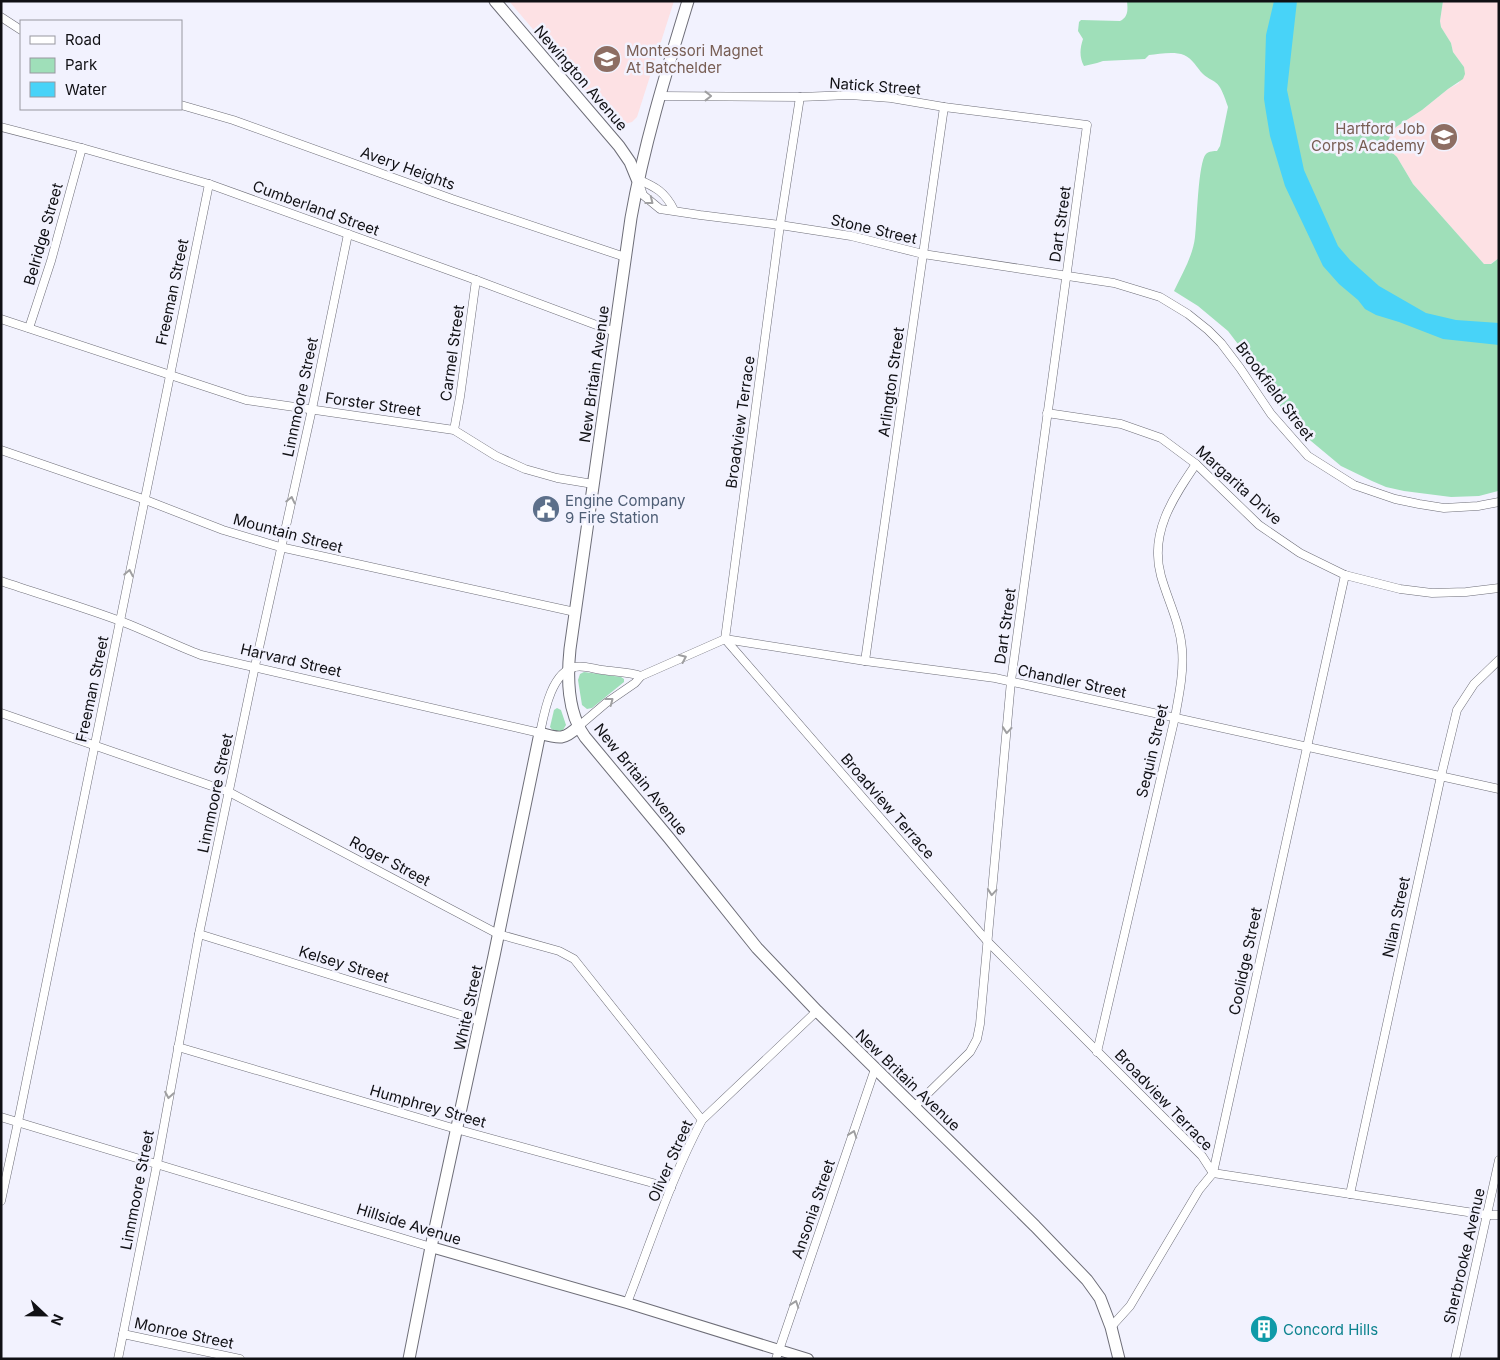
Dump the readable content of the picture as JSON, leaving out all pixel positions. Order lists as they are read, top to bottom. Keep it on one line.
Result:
{"streets":{"main road":["Newington Avenue","New Britain Avenue","Harvard Street","White Street"],"street":["Natick Street","Avery Heights","Cumberland Street","Dart Street","Stone Street","Belridge Street","Freeman Street","Carmel Street","Arlington Street","Brookfield Street","Linnmoore Street","Forster Street","Broadview Terrace","Margarita Drive","Mountain Street","Chandler Street","Sequin Street","Roger Street","Nilan Street","Coolidge Street","Kelsey Street","Humphrey Street","Oliver Street","Ansonia Street","Hillside Avenue","Sherbrooke Avenue","Monroe Street"]},"crossings":[["Newington Avenue","Stone Street"],["Newington Avenue","New Britain Avenue"],["Natick Street","Dart Street"],["Natick Street","New Britain Avenue"],["Natick Street","Arlington Street"],["Natick Street","Broadview Terrace"],["Avery Heights","New Britain Avenue"],["Cumberland Street","Belridge Street"],["Cumberland Street","Freeman Street"],["Cumberland Street","Carmel Street"],["Cumberland Street","New Britain Avenue"],["Cumberland Street","Linnmoore Street"],["Dart Street","Stone Street"],["Dart Street","New Britain Avenue"],["Dart Street","Brookfield Street"],["Dart Street","Broadview Terrace"],["Dart Street","Margarita Drive"],["Dart Street","Chandler Street"],["Stone Street","New Britain Avenue"],["Stone Street","Arlington Street"],["Stone Street","Brookfield Street"],["Stone Street","Broadview Terrace"],["Belridge Street","Forster Street"],["Freeman Street","Forster Street"],["Freeman Street","Mountain Street"],["Freeman Street","Harvard Street"],["Freeman Street","Roger Street"],["Freeman Street","Hillside Avenue"],["Carmel Street","Forster Street"],["New Britain Avenue","Forster Street"],["New Britain Avenue","Mountain Street"],["New Britain Avenue","Harvard Street"],["New Britain Avenue","Coolidge Street"],["New Britain Avenue","White Street"],["New Britain Avenue","Oliver Street"],["New Britain Avenue","Ansonia Street"],["Arlington Street","Chandler Street"],["Linnmoore Street","Forster Street"],["Linnmoore Street","Mountain Street"],["Linnmoore Street","Harvard Street"],["Linnmoore Street","Roger Street"],["Linnmoore Street","Kelsey Street"],["Linnmoore Street","Humphrey Street"],["Linnmoore Street","Hillside Avenue"],["Linnmoore Street","Monroe Street"],["Broadview Terrace","Chandler Street"],["Broadview Terrace","Sequin Street"],["Broadview Terrace","Nilan Street"],["Broadview Terrace","Coolidge Street"],["Broadview Terrace","Sherbrooke Avenue"],["Margarita Drive","Sequin Street"],["Margarita Drive","Coolidge Street"],["Harvard Street","White Street"],["Chandler Street","Sequin Street"],["Chandler Street","Nilan Street"],["Chandler Street","Coolidge Street"],["Roger Street","White Street"],["Roger Street","Oliver Street"],["Kelsey Street","White Street"],["White Street","Humphrey Street"],["White Street","Hillside Avenue"],["Humphrey Street","Oliver Street"],["Oliver Street","Hillside Avenue"],["Ansonia Street","Hillside Avenue"]],"one_way":["Ansonia Street"],"places":{"school or university":["Montessori Magnet At Batchelder","Hartford Job Corps Academy"],"public building":["Engine Company 9 Fire Station"],"building":["Concord Hills"]},"legend":["Road","Park","Water"],"north":"right"}
